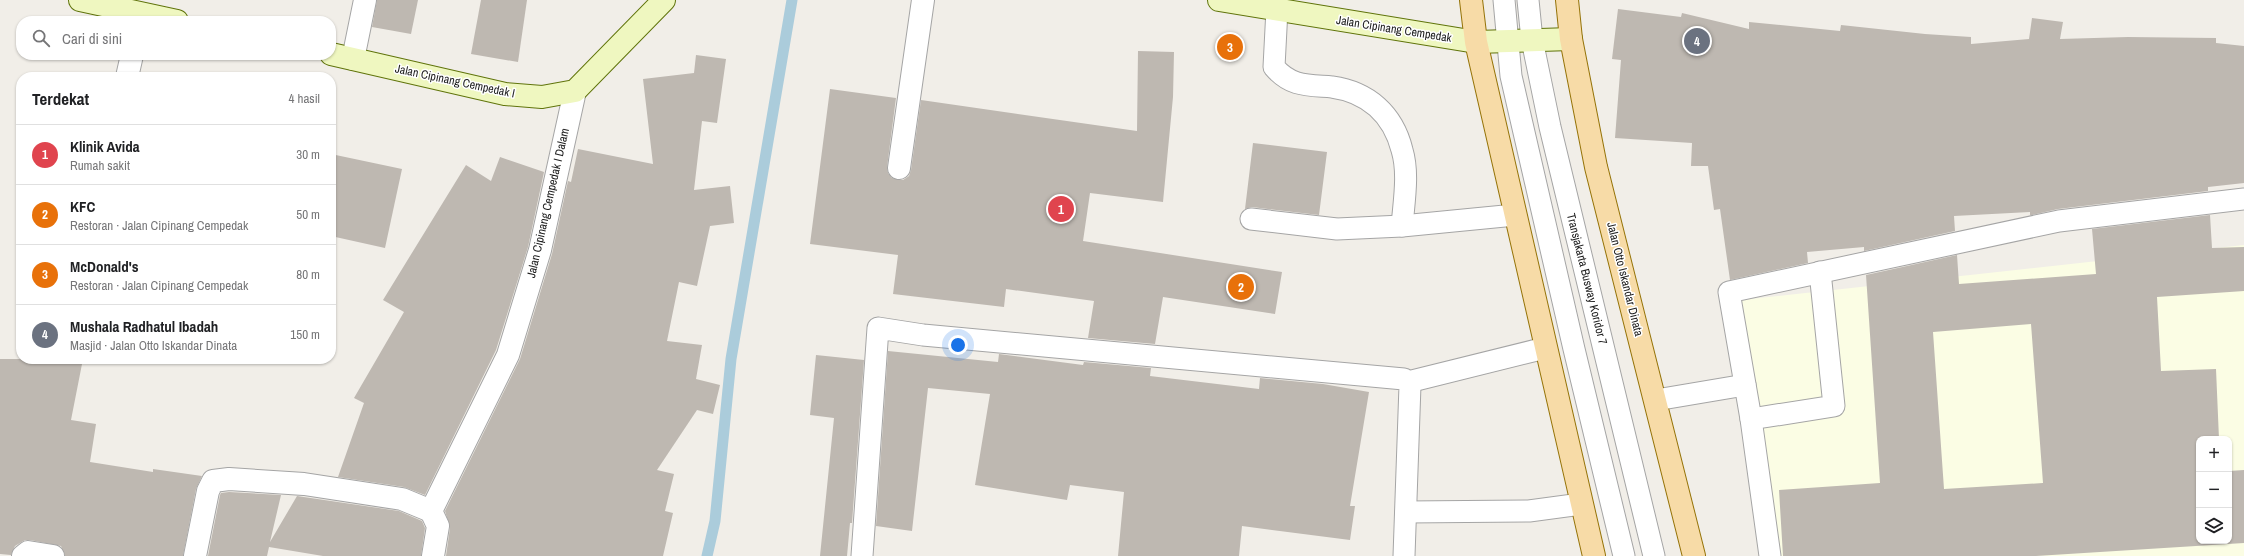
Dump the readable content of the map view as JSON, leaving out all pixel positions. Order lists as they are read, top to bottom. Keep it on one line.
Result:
{"streets":{"main road":["Jalan Otto Iskandar Dinata"],"street":["Jalan Cipinang Cempedak","Jalan Cipinang Cempedak I","Jalan Cipinang Cempedak I Dalam"],"lane":["Transjakarta Busway Koridor 7"]},"crossings":[["Jalan Cipinang Cempedak","Transjakarta Busway Koridor 7"],["Jalan Cipinang Cempedak","Jalan Otto Iskandar Dinata"],["Jalan Cipinang Cempedak I","Jalan Cipinang Cempedak I Dalam"]],"page":{"search":"Cari di sini","pins":["4","3","1","2"],"heading":["Terdekat","4 hasil"],"list":[{"mark":"1","name":"Klinik Avida","note":"Rumah sakit","value":"30 m"},{"mark":"2","name":"KFC","note":"Restoran · Jalan Cipinang Cempedak","value":"50 m"},{"mark":"3","name":"McDonald's","note":"Restoran · Jalan Cipinang Cempedak","value":"80 m"},{"mark":"4","name":"Mushala Radhatul Ibadah","note":"Masjid · Jalan Otto Iskandar Dinata","value":"150 m"}],"map_buttons":["+","−"]}}
